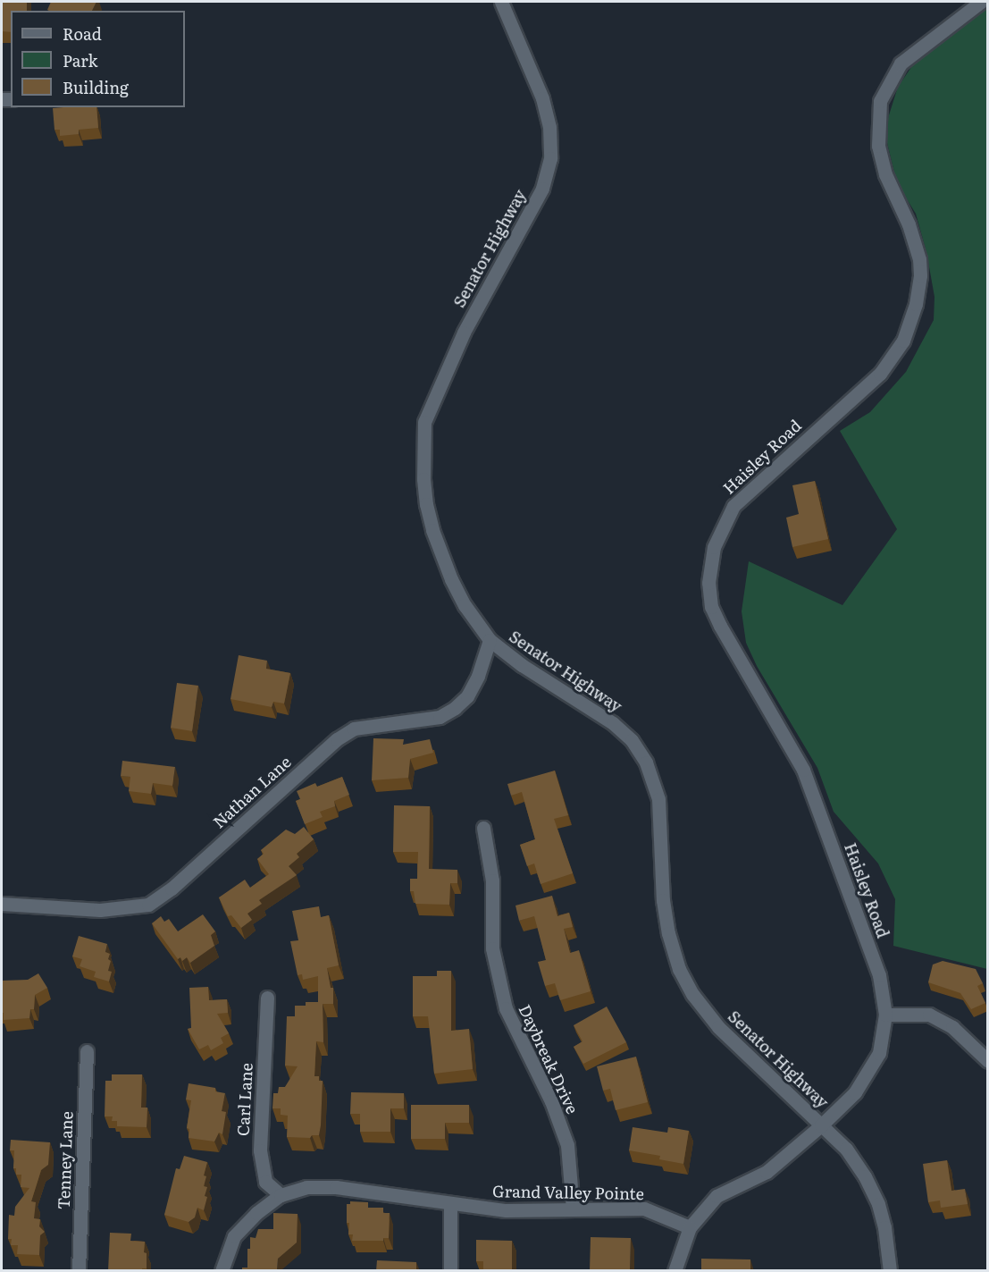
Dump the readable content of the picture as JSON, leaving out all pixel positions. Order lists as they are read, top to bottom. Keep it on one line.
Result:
{"streets":{"street":["Senator Highway","Haisley Road","Nathan Lane","Daybreak Drive","Carl Lane","Tenney Lane","Grand Valley Pointe"]},"crossings":[["Senator Highway","Haisley Road"],["Senator Highway","Nathan Lane"],["Daybreak Drive","Grand Valley Pointe"],["Carl Lane","Grand Valley Pointe"]],"legend":["Road","Park","Building"]}
